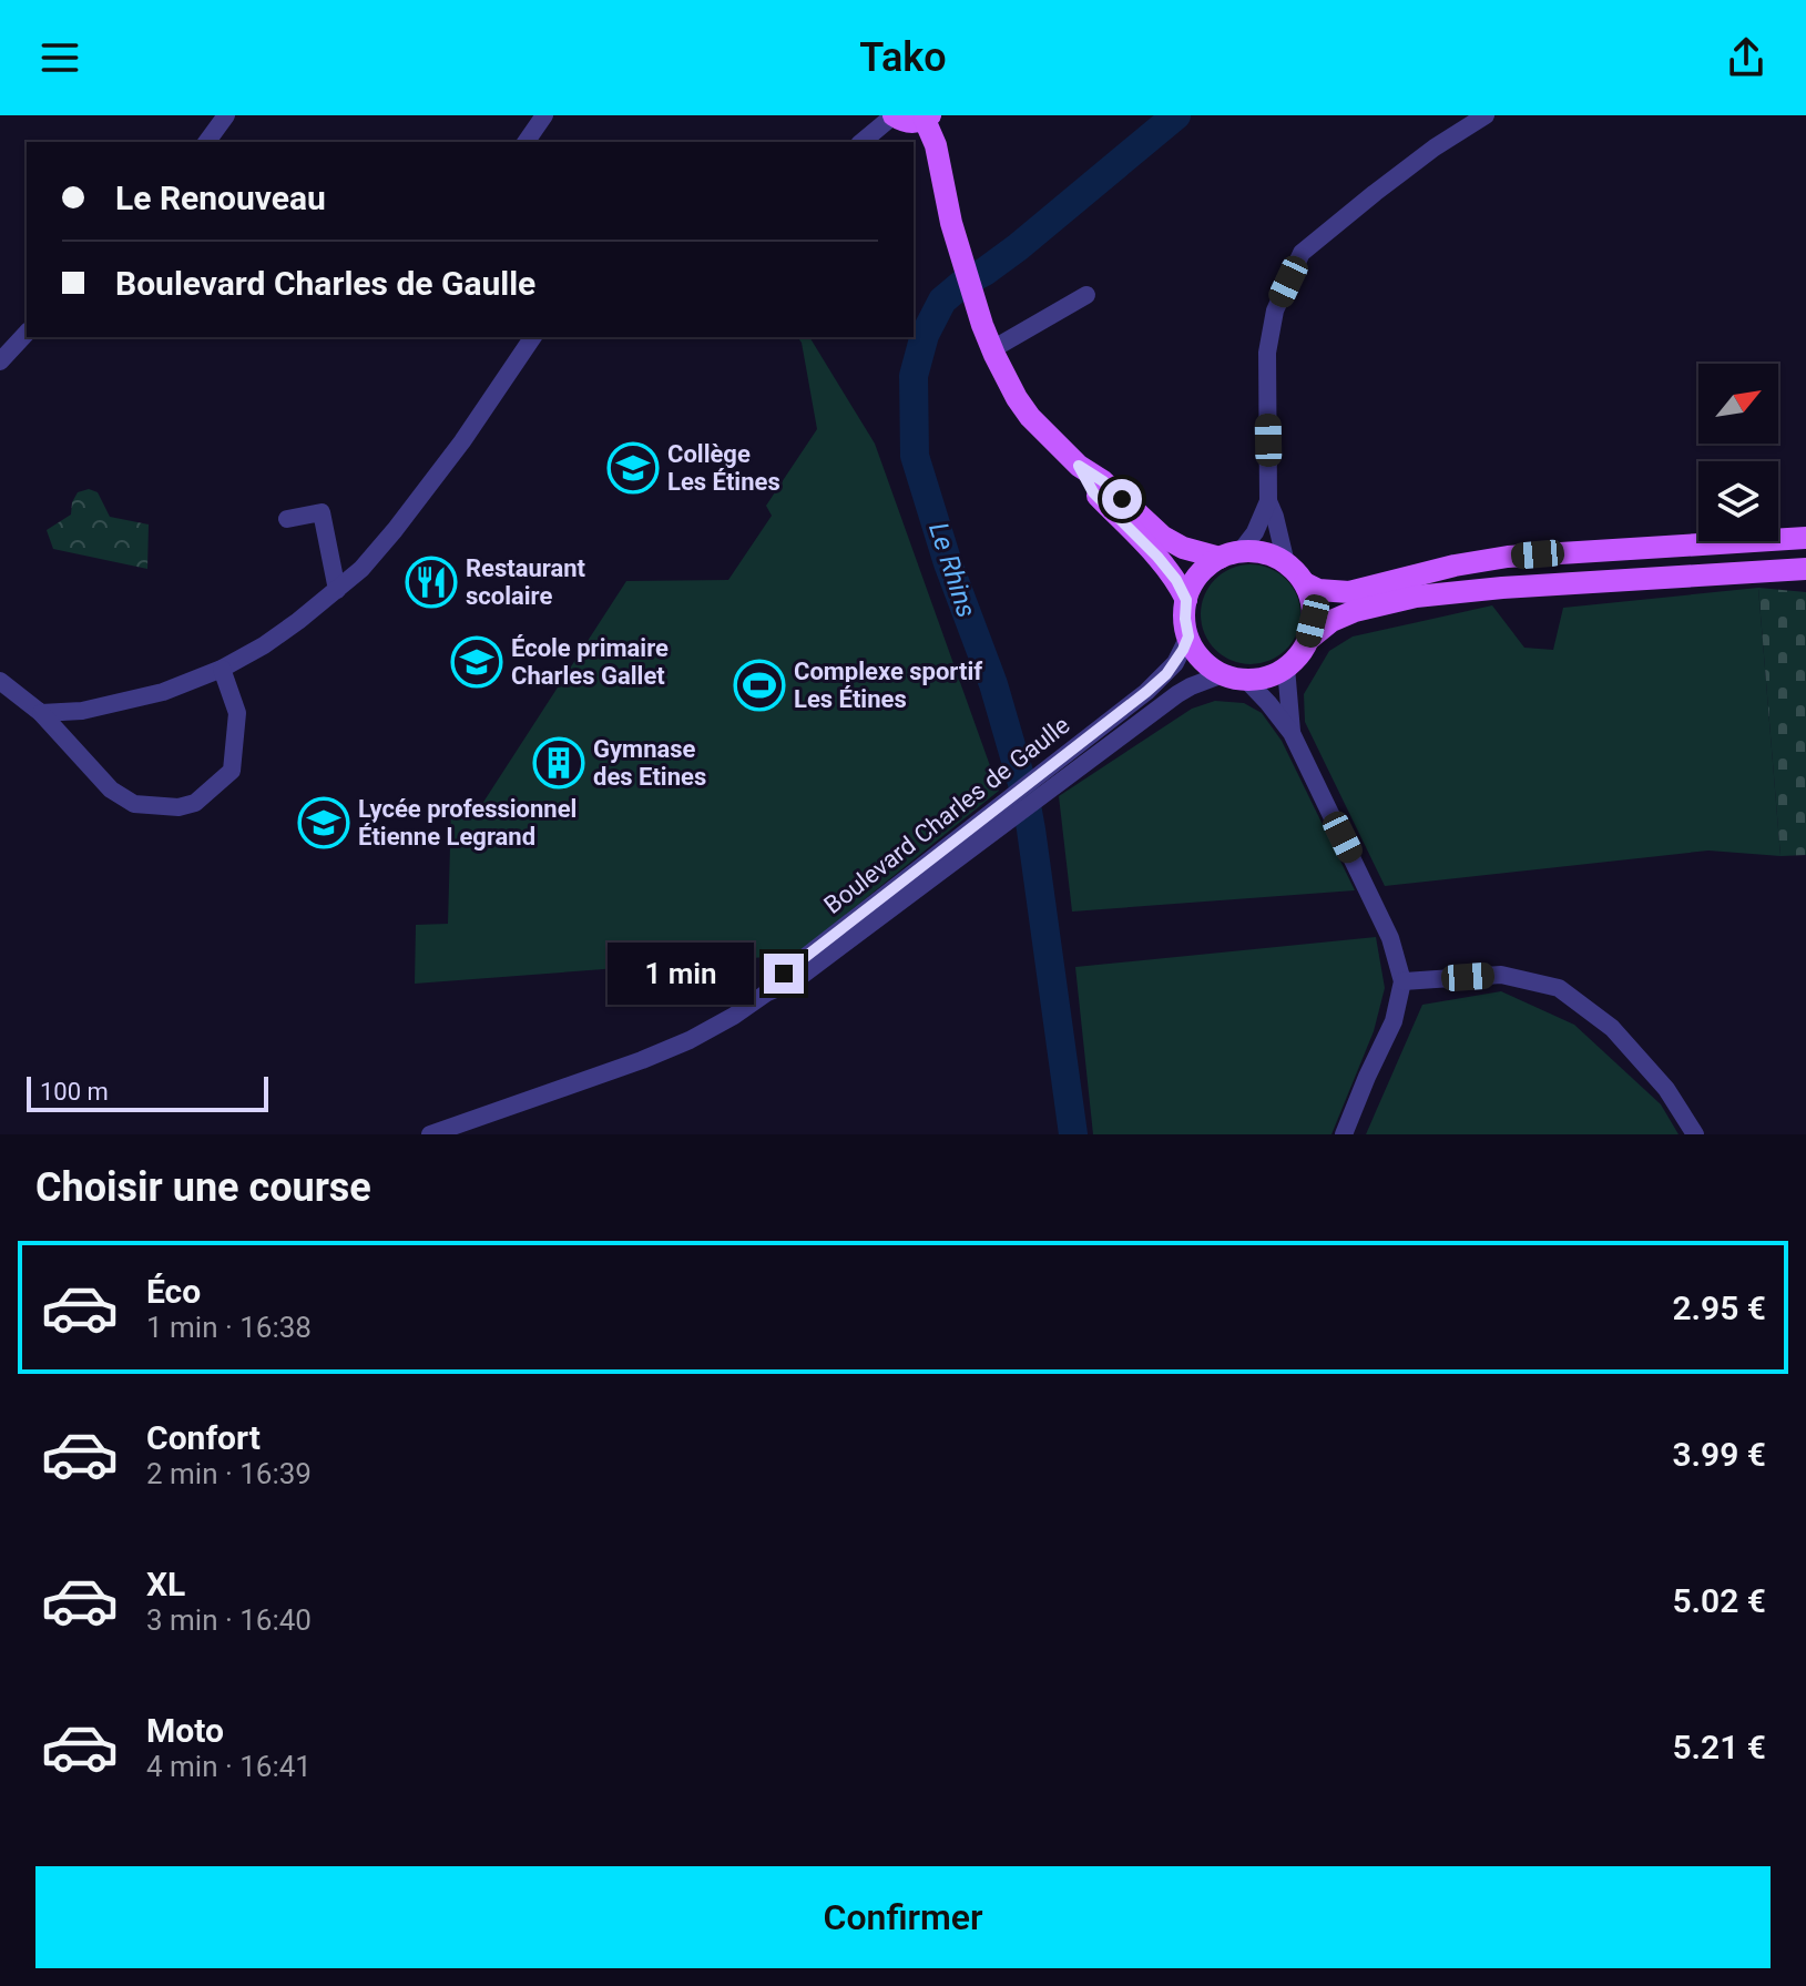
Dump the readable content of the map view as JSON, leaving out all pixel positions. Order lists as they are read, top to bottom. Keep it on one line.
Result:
{"streets":{"street":["Boulevard Charles de Gaulle"]},"water":["Le Rhins"],"places":{"school or university":["Collège Les Étines","École primaire Charles Gallet","Lycée professionnel Étienne Legrand"],"restaurant":["Restaurant scolaire"],"sports":["Complexe sportif Les Étines"],"building":["Gymnase des Etines"]},"scale_bar":"100 m","north":"top right","page":{"header":"Tako","banner":["Le Renouveau","Boulevard Charles de Gaulle"],"bubble":"1 min","scale":"100 m","heading":"Choisir une course","list":[{"name":"Éco","note":"1 min · 16:38","value":"2.95 €"},{"name":"Confort","note":"2 min · 16:39","value":"3.99 €"},{"name":"XL","note":"3 min · 16:40","value":"5.02 €"},{"name":"Moto","note":"4 min · 16:41","value":"5.21 €"}],"buttons":"Confirmer"}}
